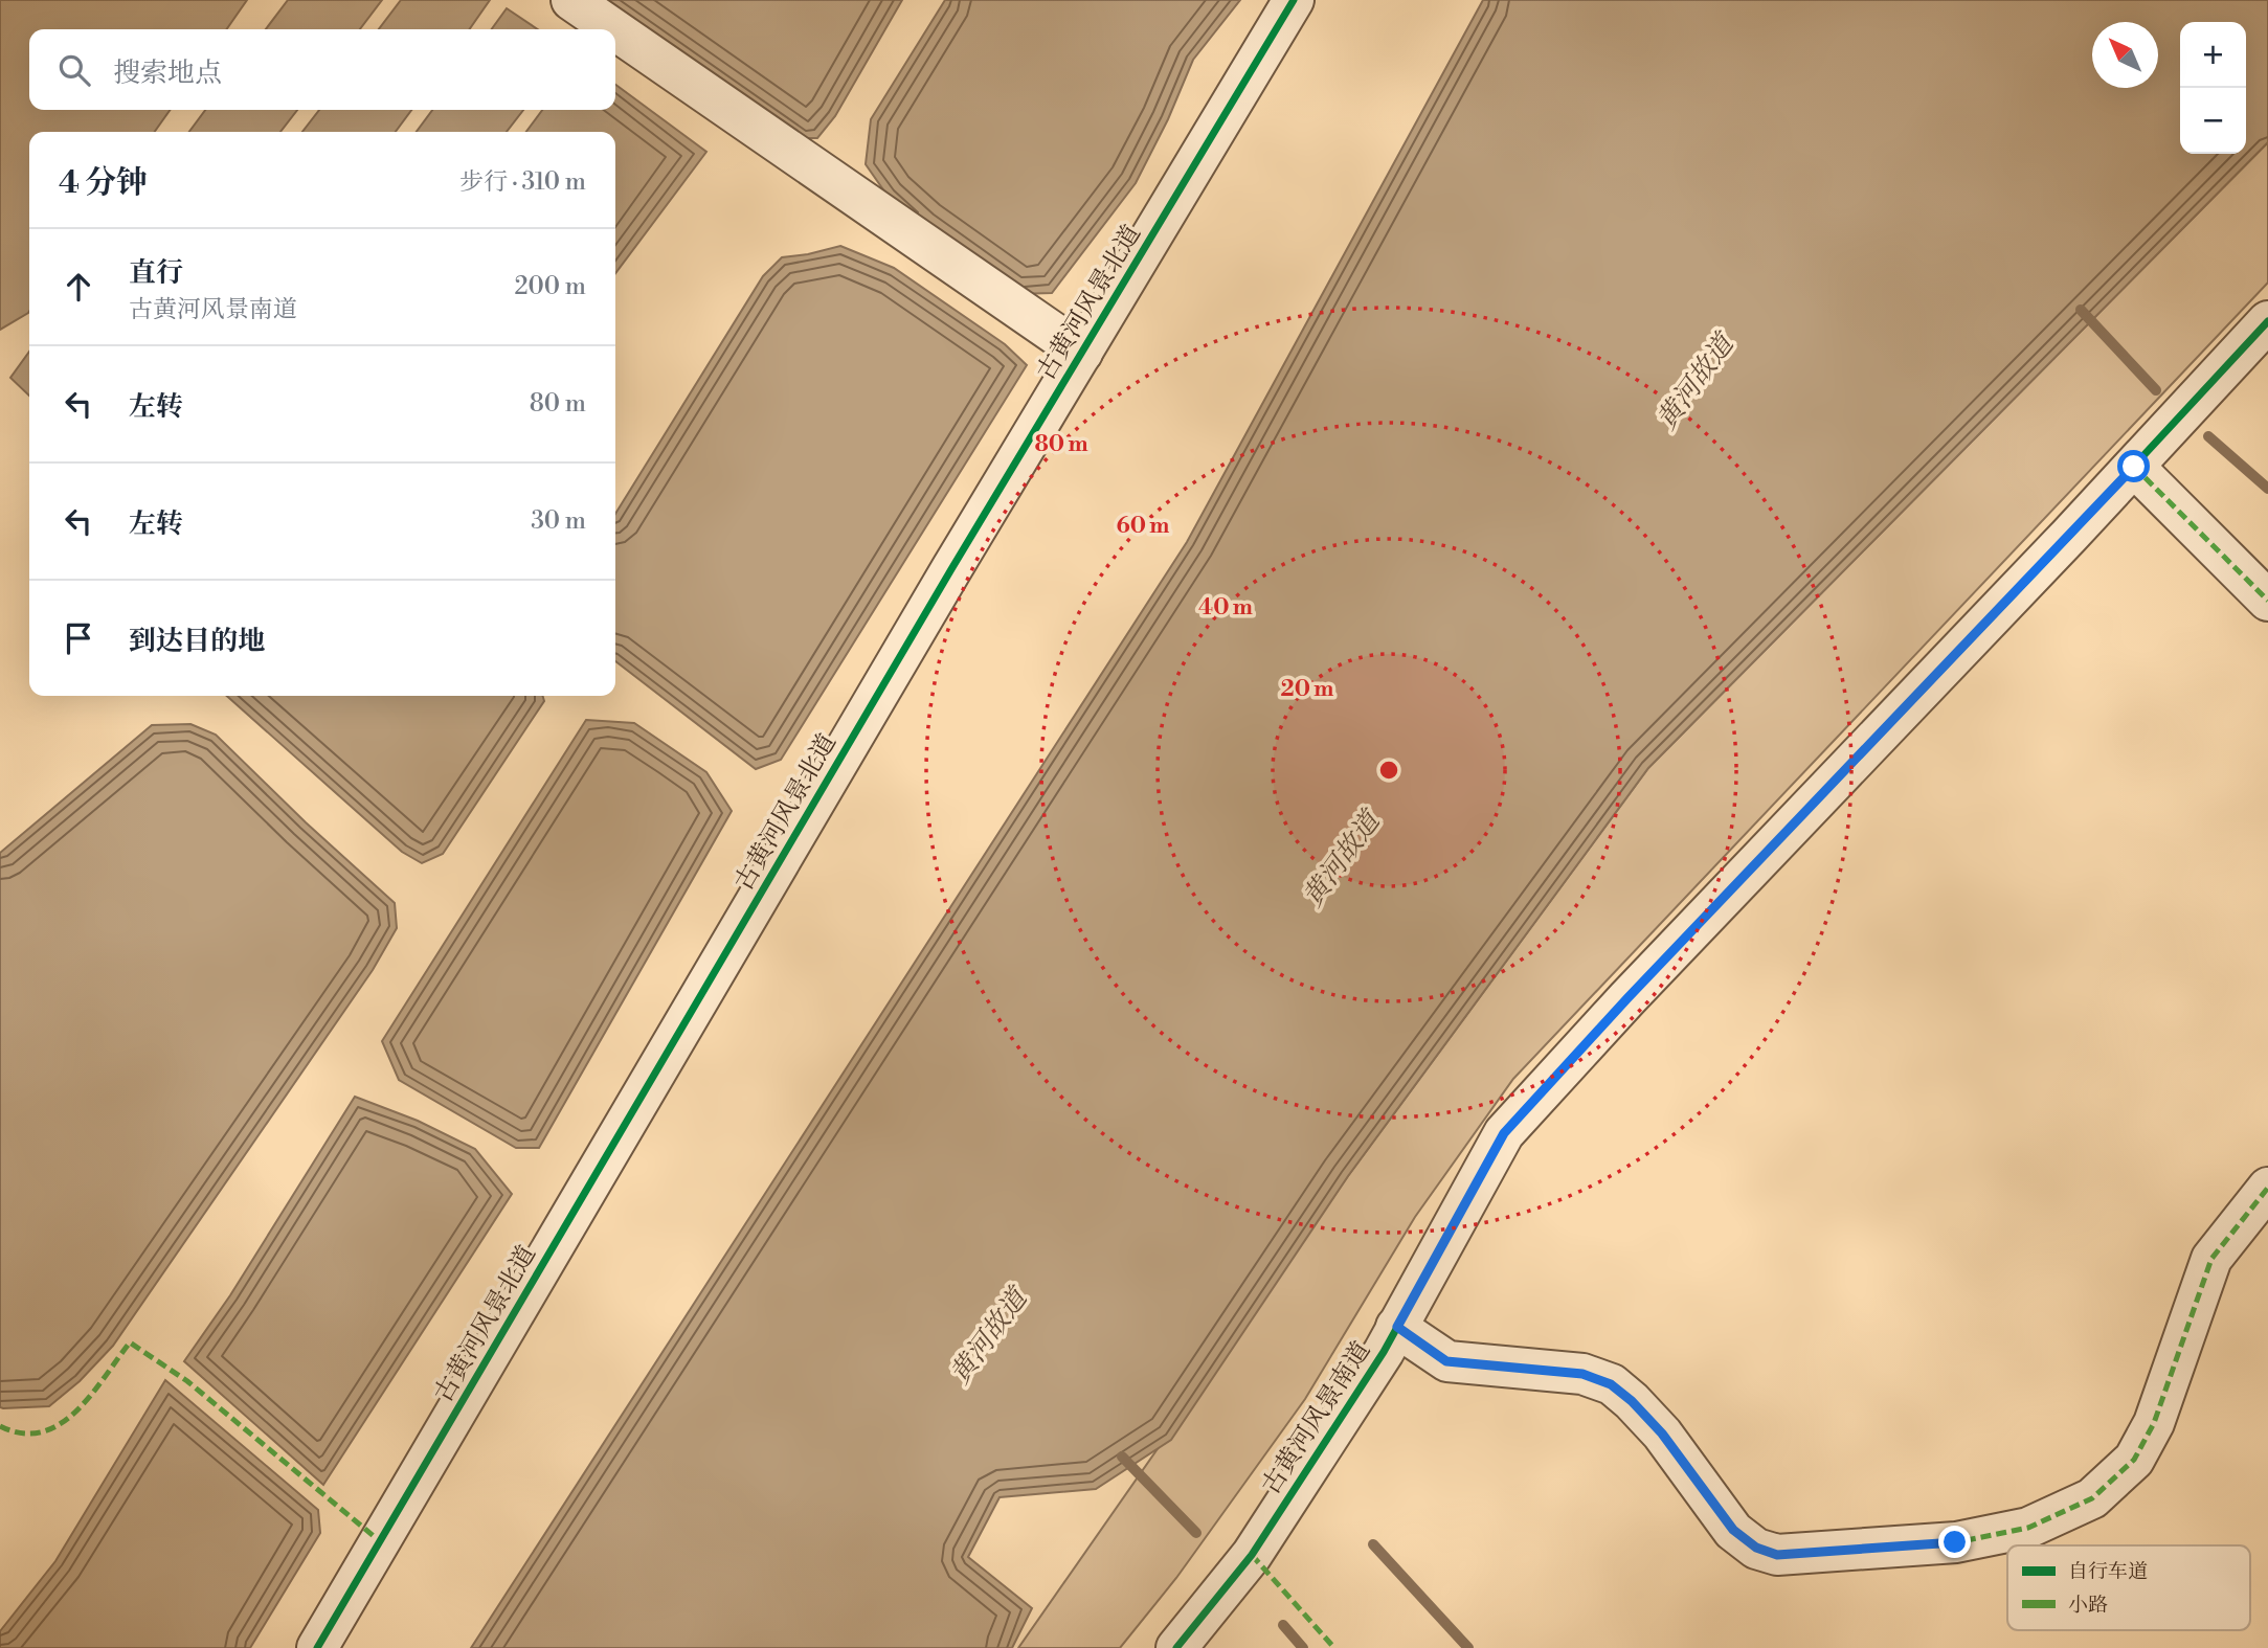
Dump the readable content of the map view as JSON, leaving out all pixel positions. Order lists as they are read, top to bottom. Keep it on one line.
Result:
{"streets":{"street":["古黄河风景北道","古黄河风景南道"]},"water":["黄河故道"],"legend":["自行车道","小路"],"north":"top left","page":{"map_buttons":["+","−"],"search":"搜索地点","heading":["4 分钟","步行 · 310 m"],"list":[["直行","古黄河风景南道","200 m"],["左转","80 m"],["左转","30 m"],"到达目的地"]},"rings":["80 m","60 m","40 m","20 m"]}
